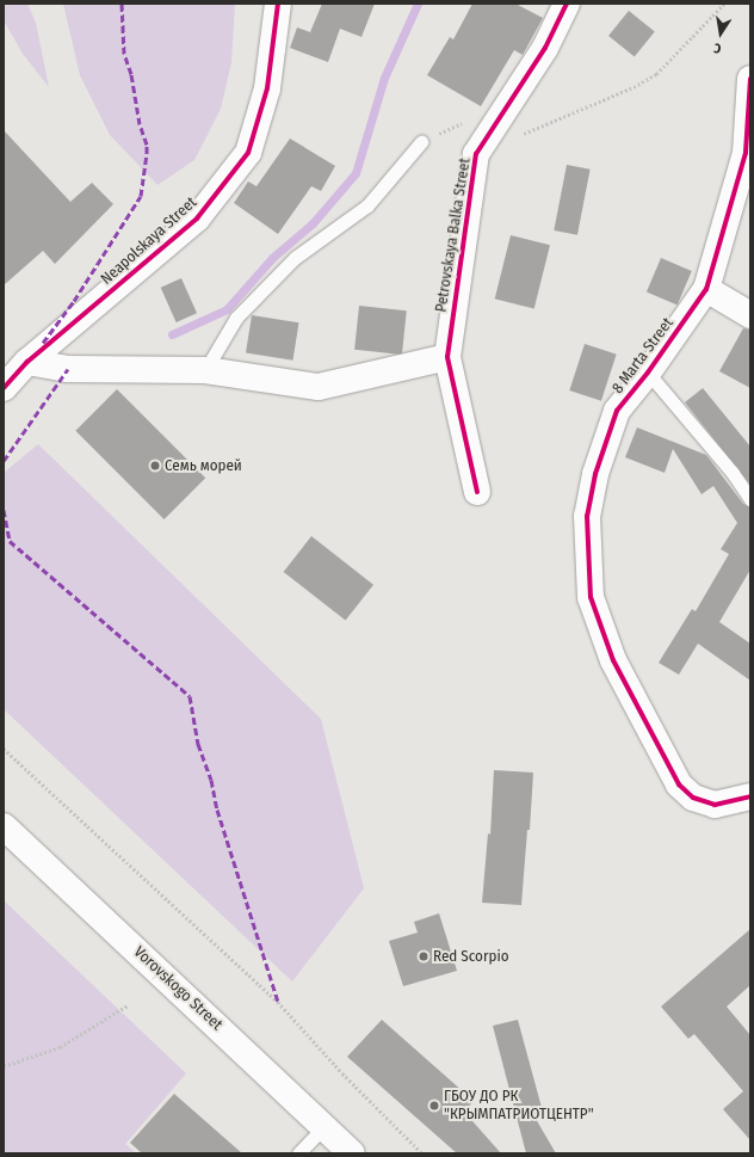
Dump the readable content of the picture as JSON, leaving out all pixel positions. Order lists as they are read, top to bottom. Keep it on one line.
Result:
{"streets":{"street":["Petrovskaya Balka Street","Neapolskaya Street","8 Marta Street","Vorovskogo Street"]},"places":["Семь морей","Red Scorpio","ГБОУ ДО РК \"КРЫМПАТРИОТЦЕНТР\""],"north":"bottom"}
